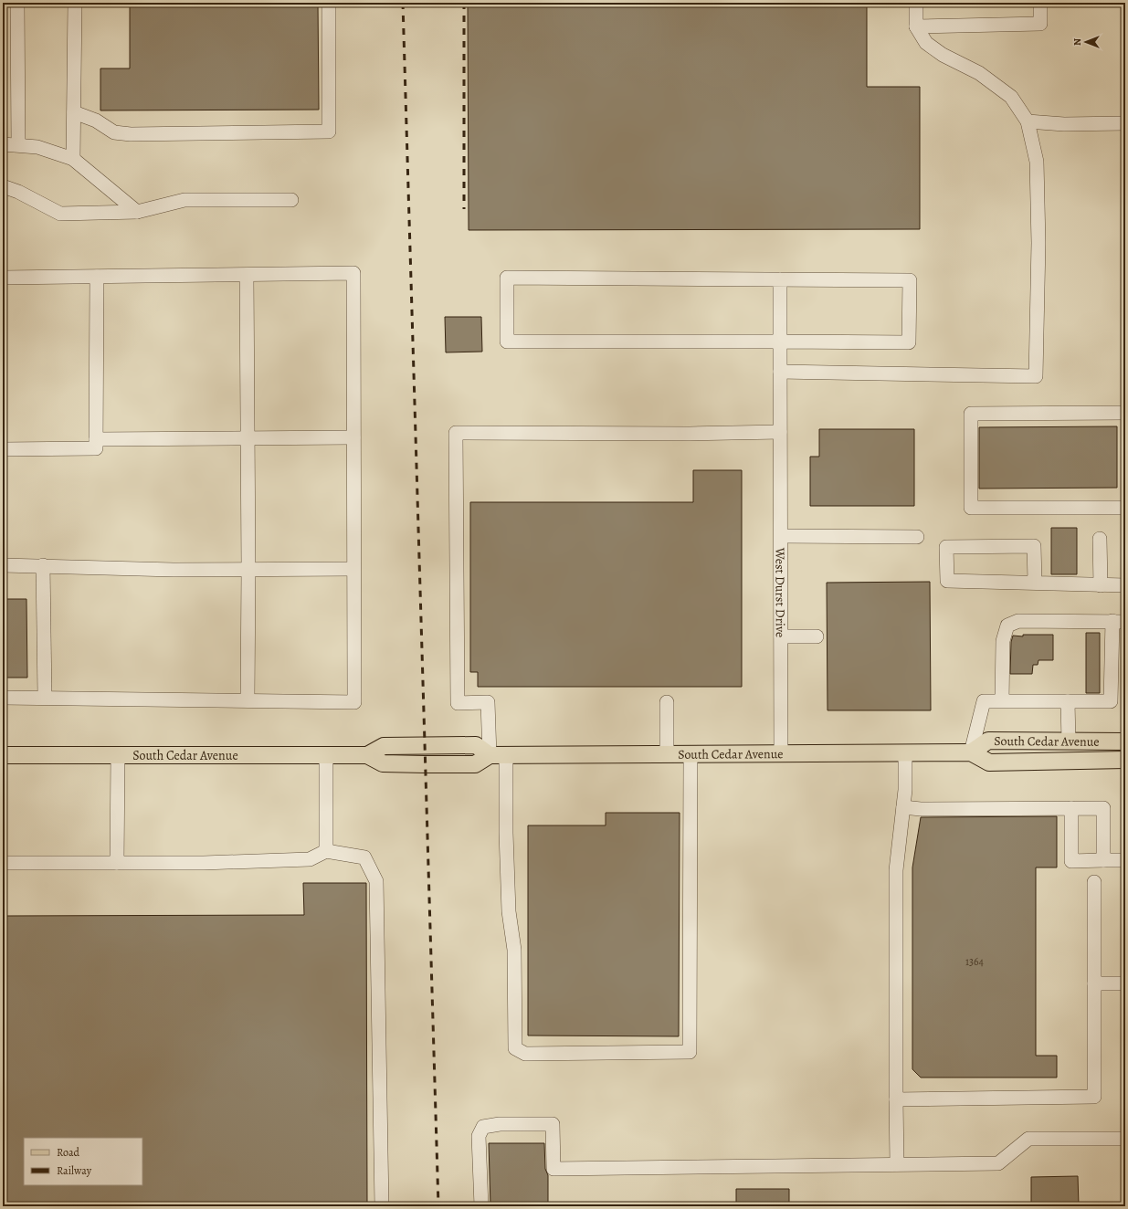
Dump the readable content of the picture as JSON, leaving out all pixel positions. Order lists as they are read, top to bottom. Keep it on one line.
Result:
{"streets":{"main road":["South Cedar Avenue"],"street":["West Durst Drive"]},"crossings":[["West Durst Drive","South Cedar Avenue"]],"house_numbers":["1364"],"legend":["Road","Railway"],"north":"left"}
